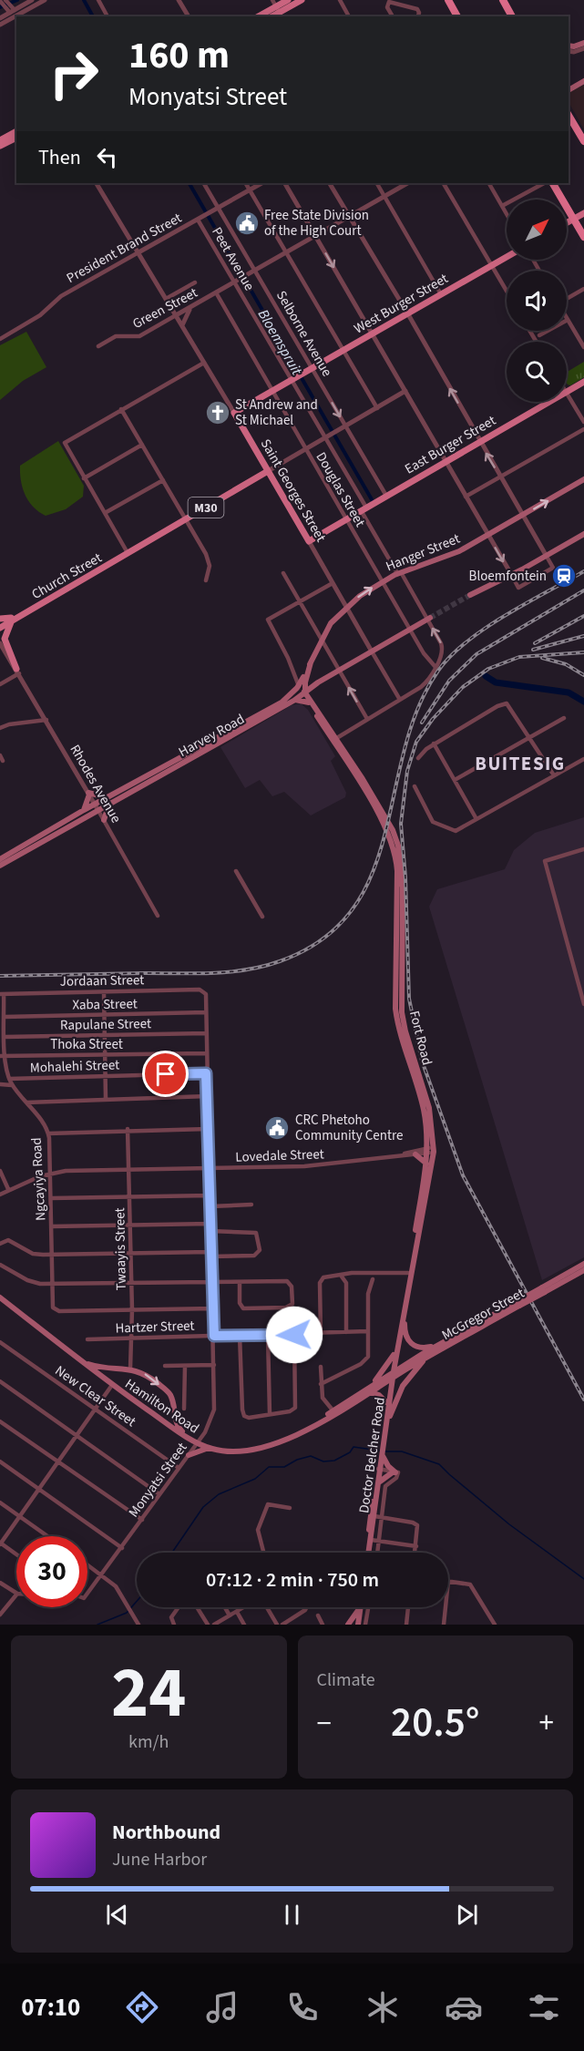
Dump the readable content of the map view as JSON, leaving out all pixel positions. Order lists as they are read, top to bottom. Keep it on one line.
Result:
{"streets":{"main road":["West Burger Street","East Burger Street","Saint Georges Street","M30","Hanger Street","Church Street","Harvey Road","Fort Road","McGregor Street","Hamilton Road","Doctor Belcher Road"],"street":["President Brand Street","Peet Avenue","Green Street","Selborne Avenue","Douglas Street","Rhodes Avenue","Jordaan Street","Xaba Street","Rapulane Street","Thoka Street","Mohalehi Street","Lovedale Street","Ngcayiya Road","Twaayis Street","Hartzer Street","New Clear Street","Monyatsi Street"]},"crossings":[["President Brand Street","Peet Avenue"],["President Brand Street","Selborne Avenue"],["President Brand Street","Saint Georges Street"],["Peet Avenue","West Burger Street"],["Peet Avenue","Green Street"],["Peet Avenue","East Burger Street"],["Peet Avenue","Douglas Street"],["Peet Avenue","Hanger Street"],["Peet Avenue","Church Street"],["Peet Avenue","Harvey Road"],["West Burger Street","Selborne Avenue"],["West Burger Street","Douglas Street"],["West Burger Street","Saint Georges Street"],["Green Street","Selborne Avenue"],["Green Street","Douglas Street"],["Green Street","Saint Georges Street"],["Selborne Avenue","East Burger Street"],["Selborne Avenue","Church Street"],["East Burger Street","Douglas Street"],["East Burger Street","Saint Georges Street"],["Douglas Street","Hanger Street"],["Douglas Street","Church Street"],["Douglas Street","Harvey Road"],["Saint Georges Street","Hanger Street"],["Saint Georges Street","Church Street"],["Saint Georges Street","Harvey Road"],["Hanger Street","Harvey Road"],["Harvey Road","Rhodes Avenue"],["Harvey Road","Fort Road"],["Jordaan Street","Ngcayiya Road"],["Jordaan Street","Monyatsi Street"],["Xaba Street","Ngcayiya Road"],["Xaba Street","Monyatsi Street"],["Rapulane Street","Ngcayiya Road"],["Rapulane Street","Monyatsi Street"],["Fort Road","Lovedale Street"],["Fort Road","McGregor Street"],["Fort Road","Hamilton Road"],["Fort Road","Doctor Belcher Road"],["Thoka Street","Ngcayiya Road"],["Thoka Street","Monyatsi Street"],["Mohalehi Street","Ngcayiya Road"],["Mohalehi Street","Monyatsi Street"],["Lovedale Street","Ngcayiya Road"],["Lovedale Street","Twaayis Street"],["Lovedale Street","Monyatsi Street"],["Ngcayiya Road","Twaayis Street"],["Twaayis Street","Hartzer Street"],["McGregor Street","Hamilton Road"],["McGregor Street","Doctor Belcher Road"],["Hartzer Street","Monyatsi Street"],["New Clear Street","Monyatsi Street"],["Hamilton Road","Doctor Belcher Road"],["Hamilton Road","Monyatsi Street"]],"districts":["BUITESIG"],"water":["Bloemspruit"],"places":{"public building":["Free State Division of the High Court","CRC Phetoho Community Centre"],"church":["St Andrew and St Michael"],"station":["Bloemfontein"]},"north":"top right","page":{"turn":["160 m","Monyatsi Street"],"then":"Then","limit":"30","trip":"07:12 · 2 min · 750 m","tile":[["24","km/h"],"Climate"],"heat":["−","20.5°","+"],"song":["Northbound","June Harbor"],"tabs":"07:10"}}
